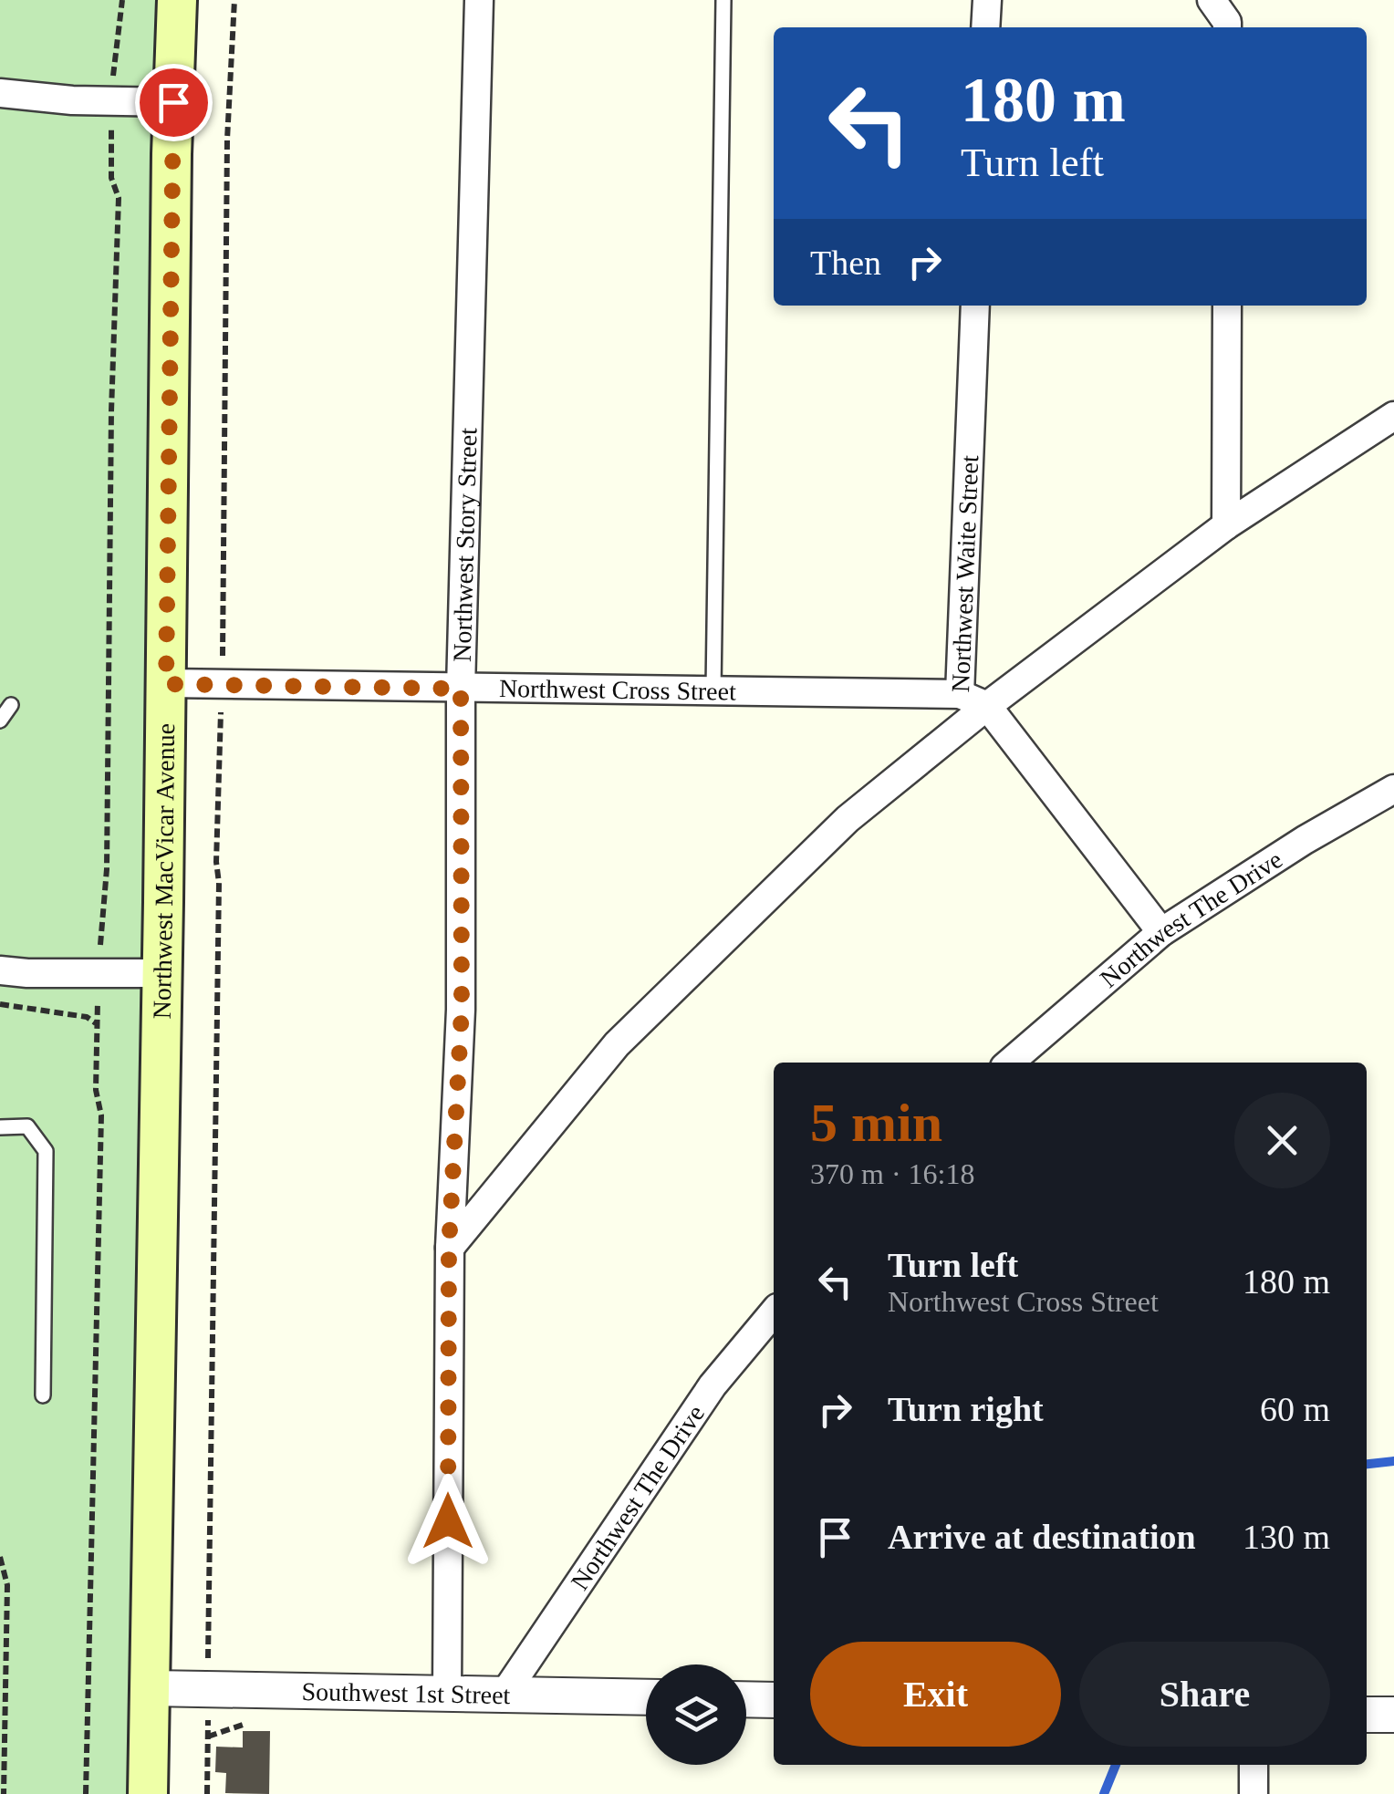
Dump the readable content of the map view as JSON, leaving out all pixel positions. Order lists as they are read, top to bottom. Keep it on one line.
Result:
{"streets":{"main road":["Northwest MacVicar Avenue"],"street":["Northwest Story Street","Northwest Waite Street","Northwest Cross Street","Northwest The Drive","Southwest 1st Street"]},"crossings":[["Northwest Story Street","Northwest Cross Street"],["Northwest Story Street","Southwest 1st Street"],["Northwest Waite Street","Northwest Cross Street"],["Northwest Waite Street","Northwest The Drive"],["Northwest Cross Street","Northwest MacVicar Avenue"],["Northwest MacVicar Avenue","Southwest 1st Street"],["Northwest The Drive","Southwest 1st Street"]],"page":{"turn":["180 m","Turn left"],"then":"Then","heading":["5 min","370 m · 16:18"],"list":[{"name":"Turn left","note":"Northwest Cross Street","value":"180 m"},{"name":"Turn right","value":"60 m"},{"name":"Arrive at destination","value":"130 m"}],"buttons":["Exit","Share"]}}
